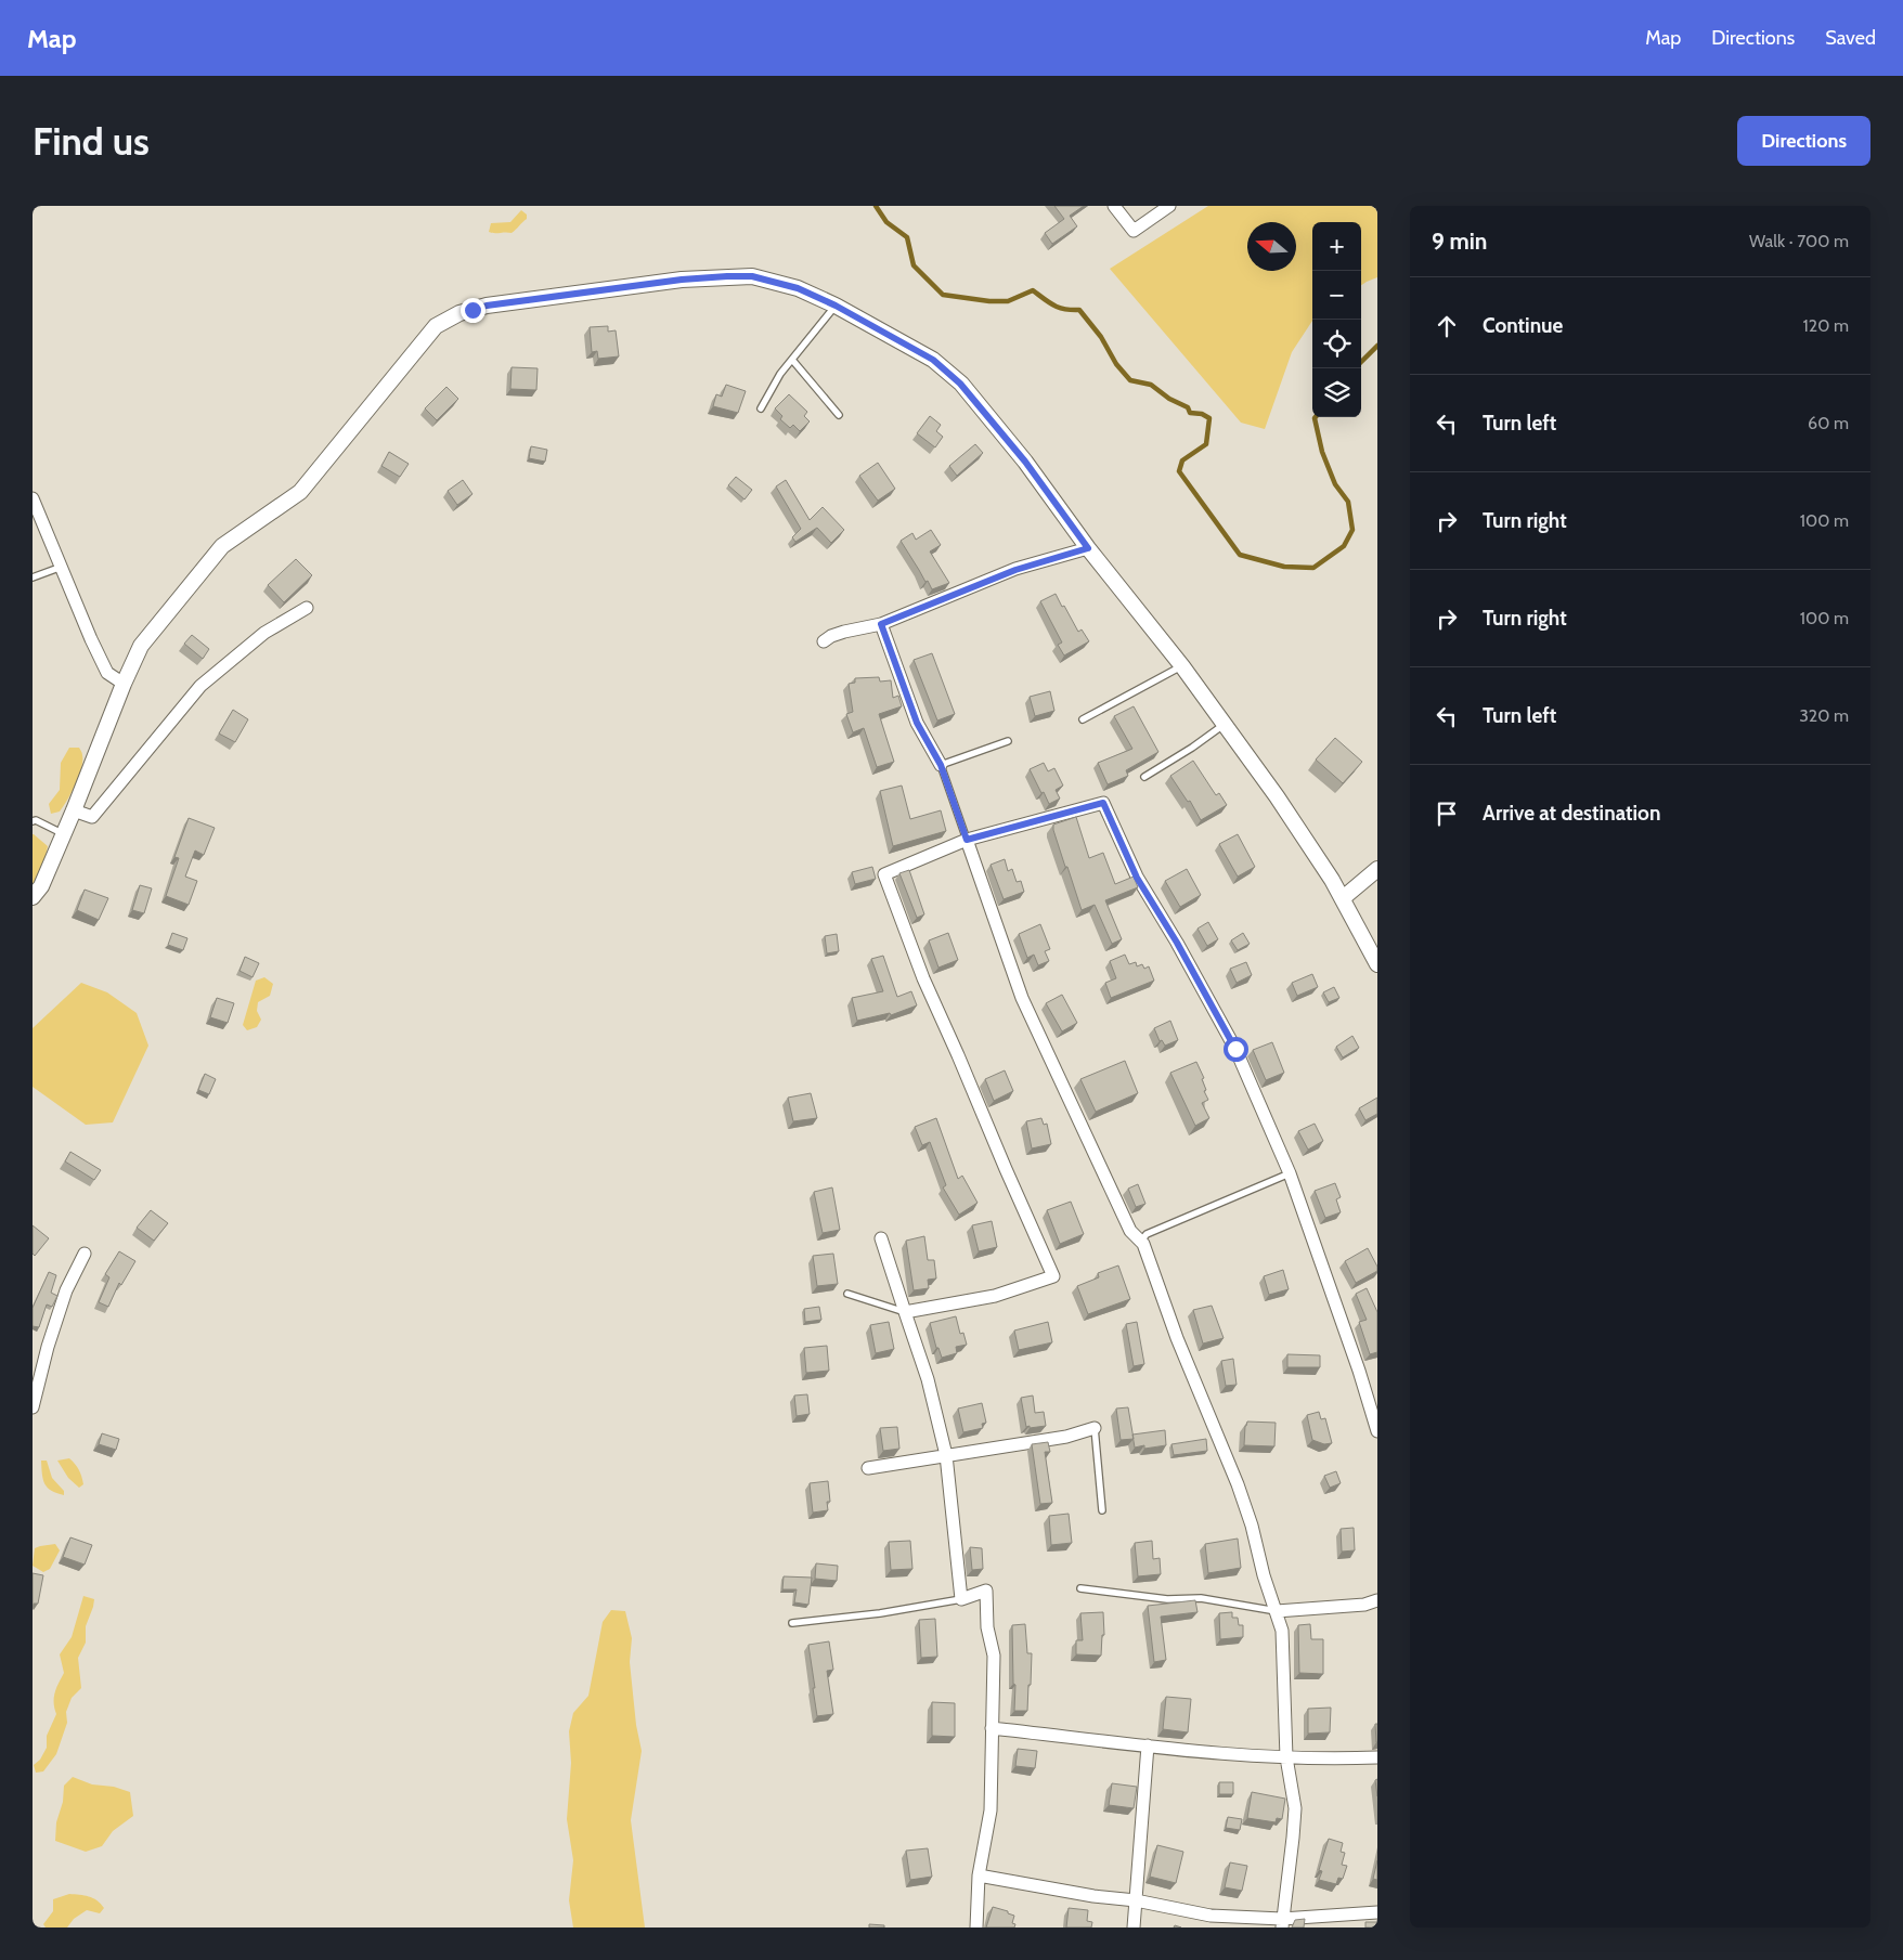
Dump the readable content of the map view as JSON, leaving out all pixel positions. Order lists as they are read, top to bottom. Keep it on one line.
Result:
{"north":"left","page":{"header":"Map","nav":["Map","Directions","Saved"],"buttons":"Directions","title":"Find us","heading":["9 min","Walk · 700 m"],"map_buttons":["+","−"],"list":[["Continue","120 m"],["Turn left","60 m"],["Turn right","100 m"],["Turn right","100 m"],["Turn left","320 m"],"Arrive at destination"]}}
